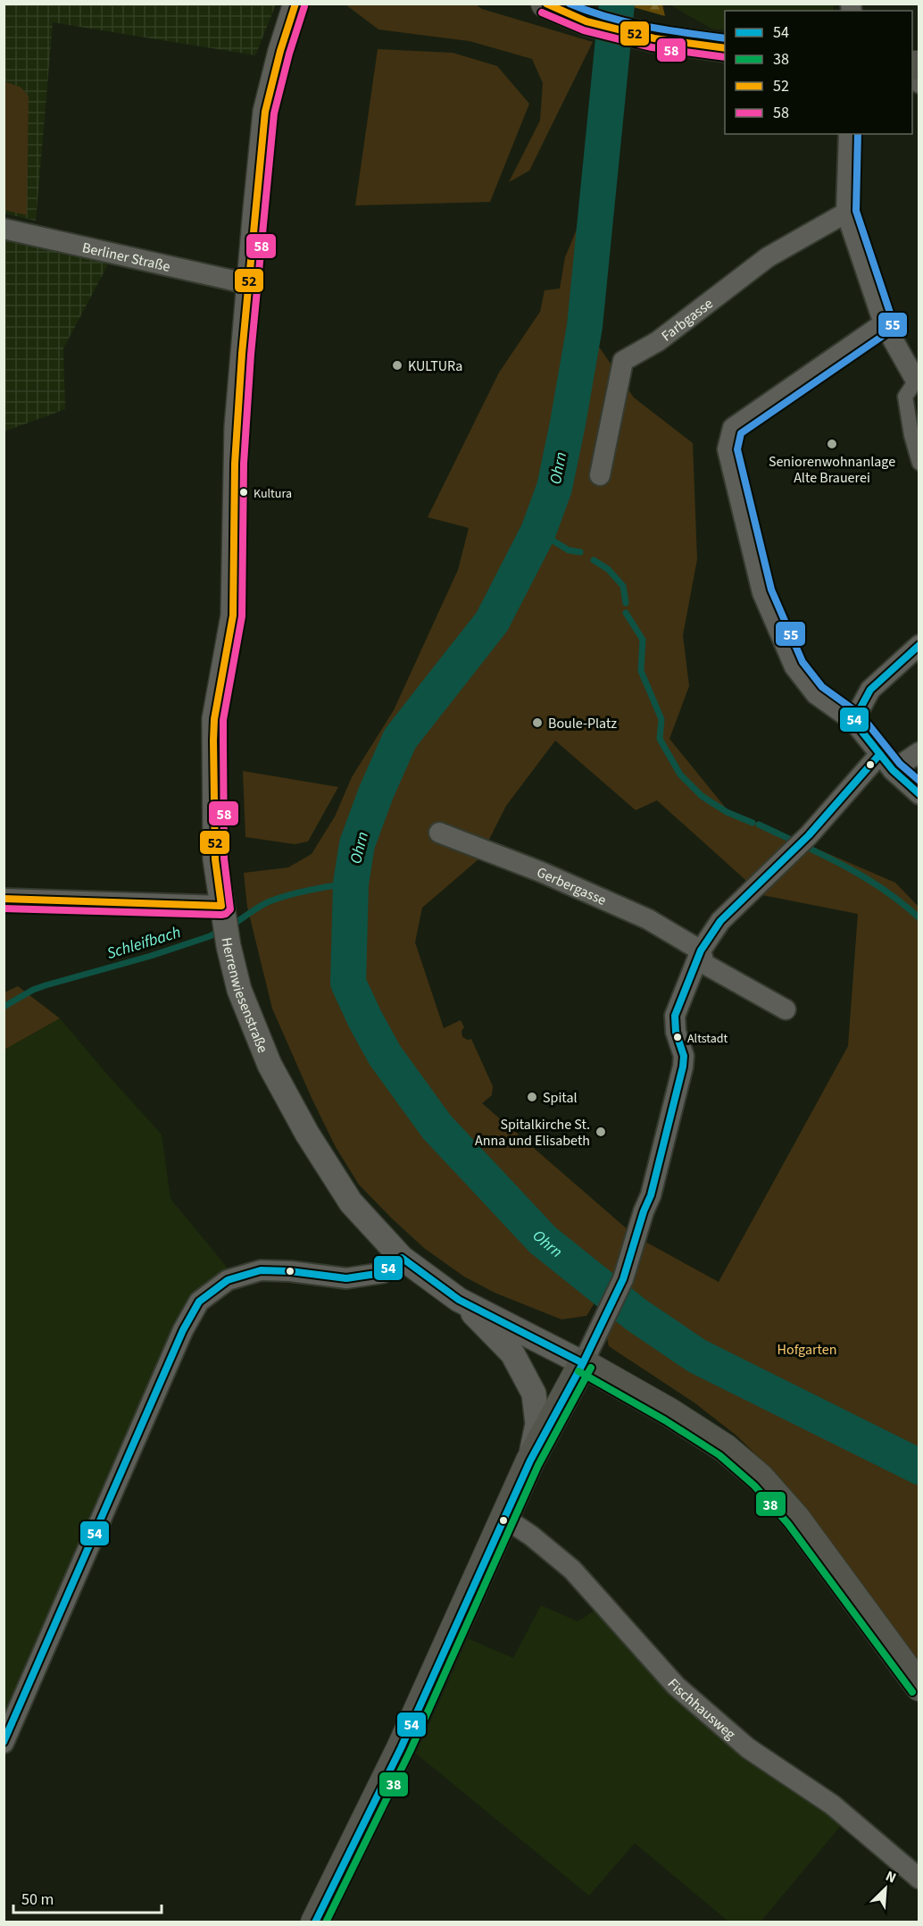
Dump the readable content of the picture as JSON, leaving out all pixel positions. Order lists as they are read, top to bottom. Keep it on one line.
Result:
{"streets":{"street":["Berliner Straße","Farbgasse","Gerbergasse","Herrenwiesenstraße","Fischhausweg"]},"crossings":[["Berliner Straße","Herrenwiesenstraße"]],"water":["Ohrn","Schleifbach"],"parks":["Hofgarten"],"places":["KULTURa","Seniorenwohnanlage Alte Brauerei","Kultura","Boule-Platz","Altstadt","Spital","Spitalkirche St. Anna und Elisabeth"],"lines":["transit line 52","transit line 55","transit line 58","transit line 54","transit line 38"],"legend":["54","38","52","58"],"scale_bar":"50 m","north":"top right"}
